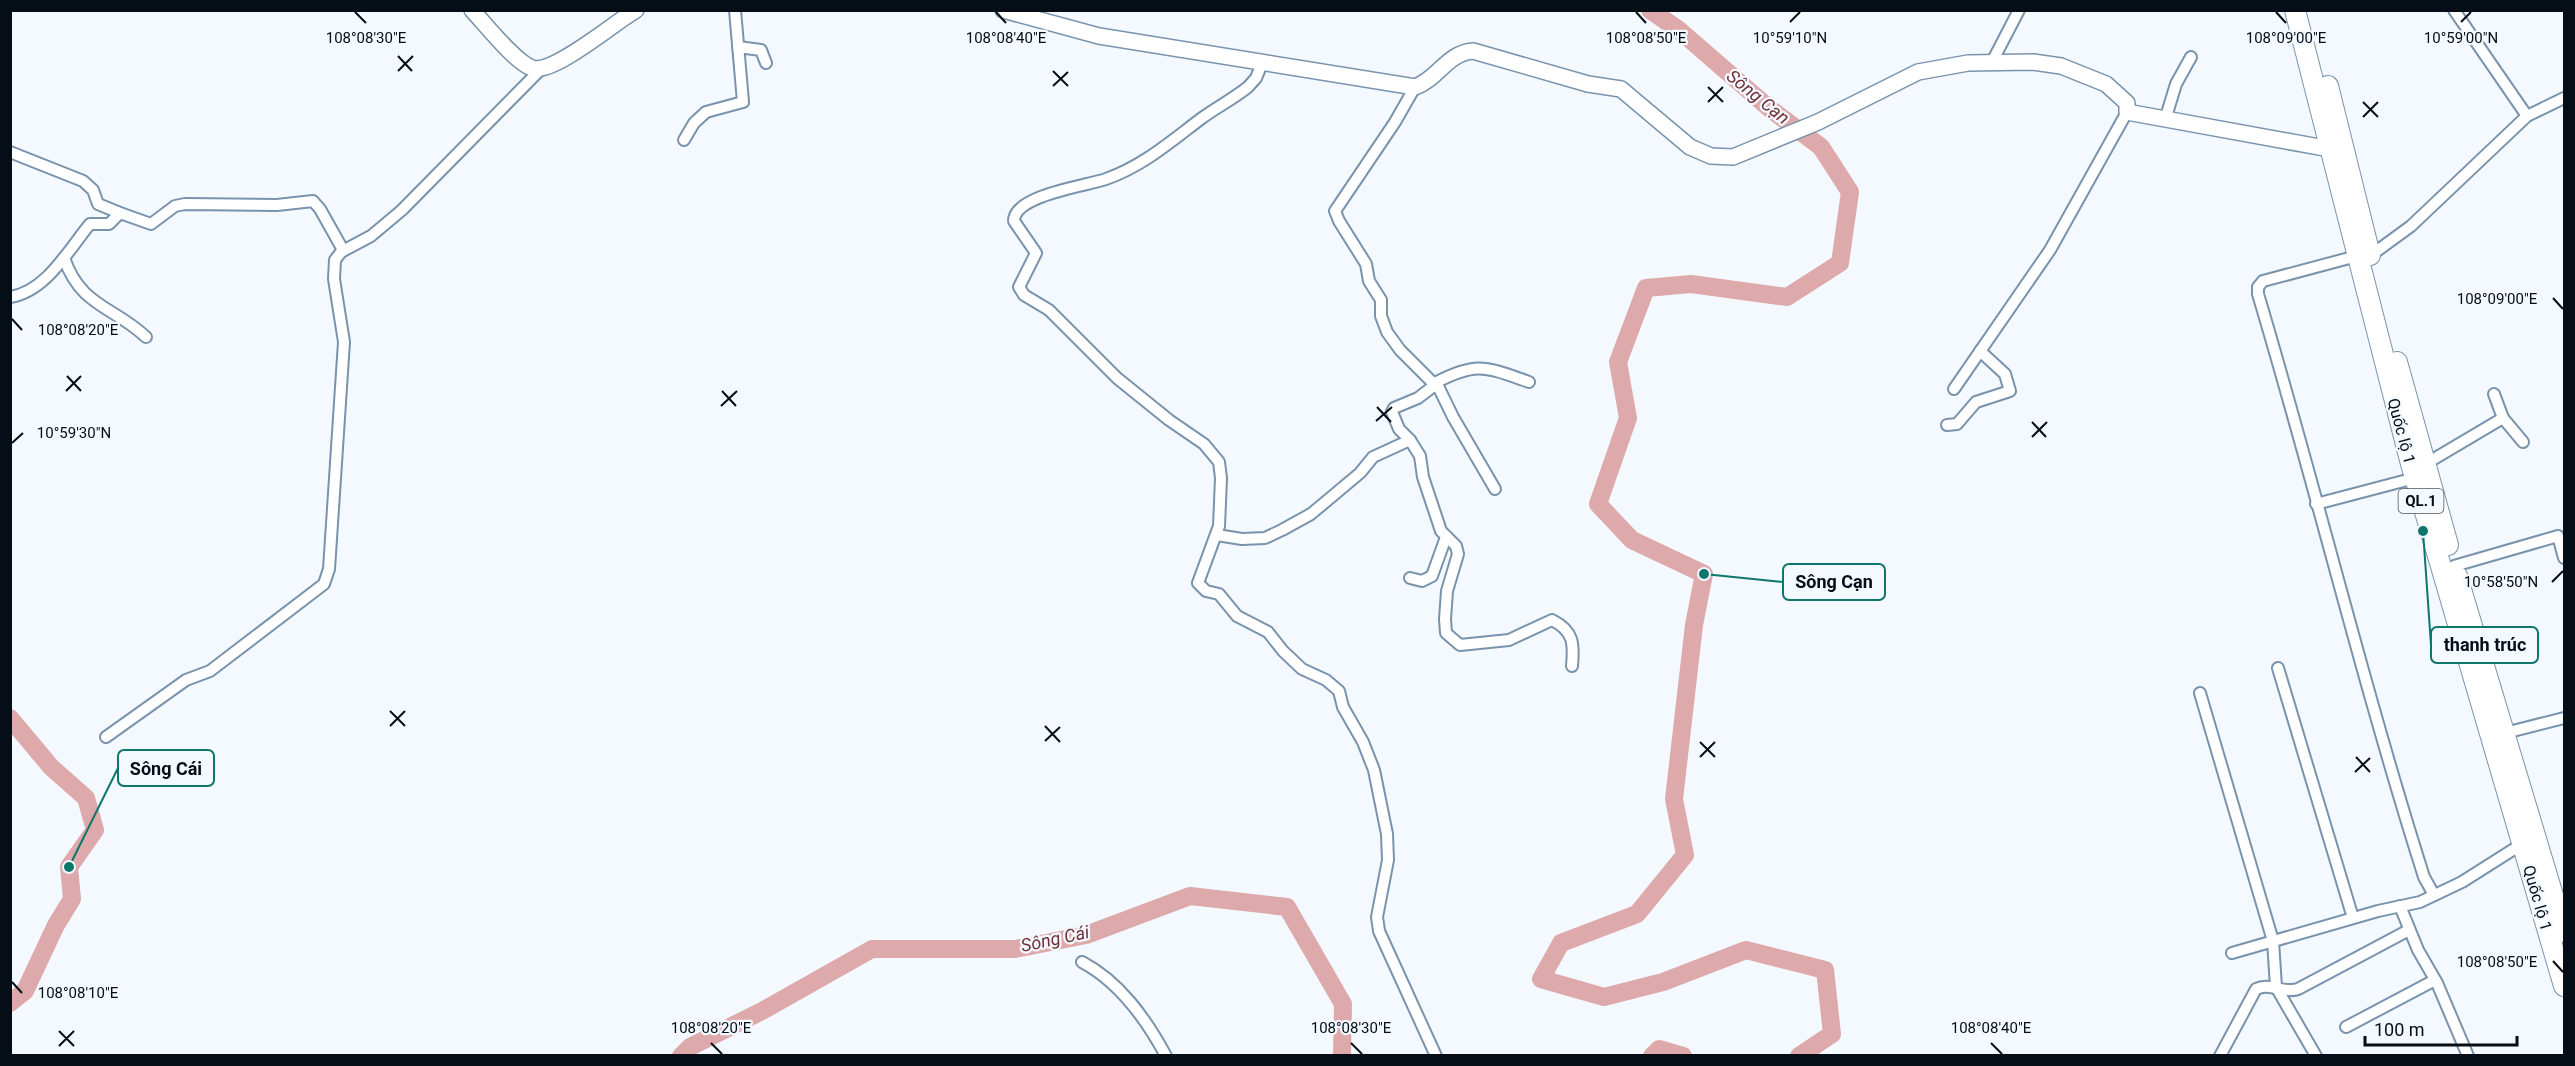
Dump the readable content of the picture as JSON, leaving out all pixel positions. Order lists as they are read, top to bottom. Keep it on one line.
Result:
{"streets":{"highway":["Quốc lộ 1","QL.1"]},"water":["Sông Cạn","Sông Cái"],"places":["thanh trúc","Sông Cạn","Sông Cái"],"scale_bar":"100 m","coordinates":["10°59'10\"N","10°59'00\"N","108°09'00\"E","108°08'30\"E","108°08'40\"E","108°08'50\"E","108°08'20\"E","10°59'30\"N","10°58'50\"N","108°08'10\"E"]}
